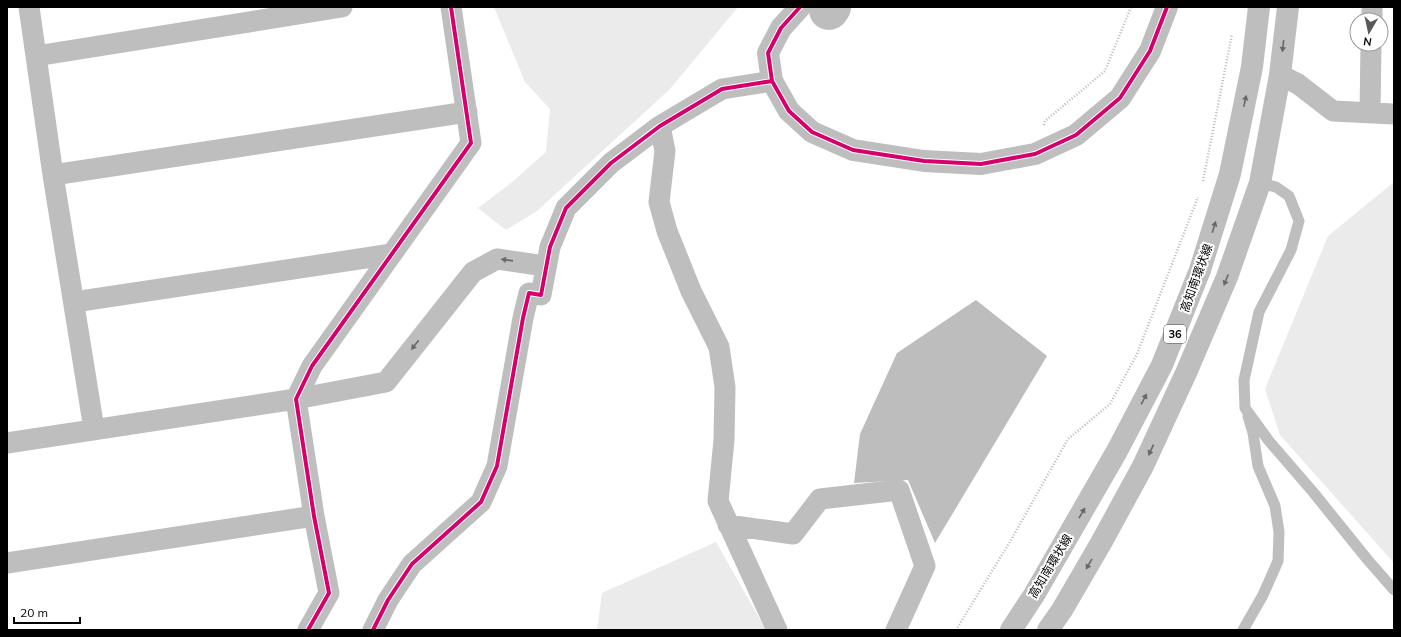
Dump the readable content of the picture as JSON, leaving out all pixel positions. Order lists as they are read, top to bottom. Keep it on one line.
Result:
{"streets":{"main road":["高知南環状線","36"]},"scale_bar":"20 m","north":"bottom"}
